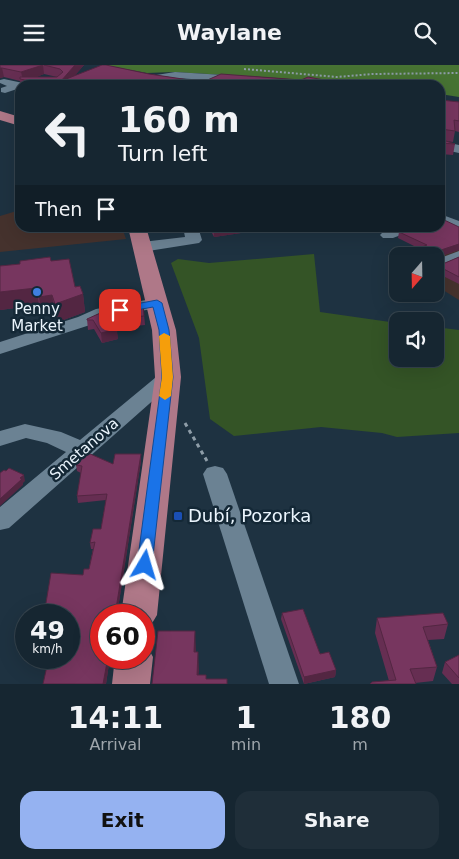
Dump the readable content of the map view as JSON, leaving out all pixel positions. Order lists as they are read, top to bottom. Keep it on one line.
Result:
{"streets":{"street":["Smetanova"]},"places":{"other":["Penny Market"],"transit":["Dubí, Pozorka"]},"north":"bottom","page":{"header":"Waylane","turn":["160 m","Turn left"],"then":"Then","speed":"49 km/h","limit":"60","eta":["14:11","Arrival","1","min","180","m"],"buttons":["Exit","Share"]}}
